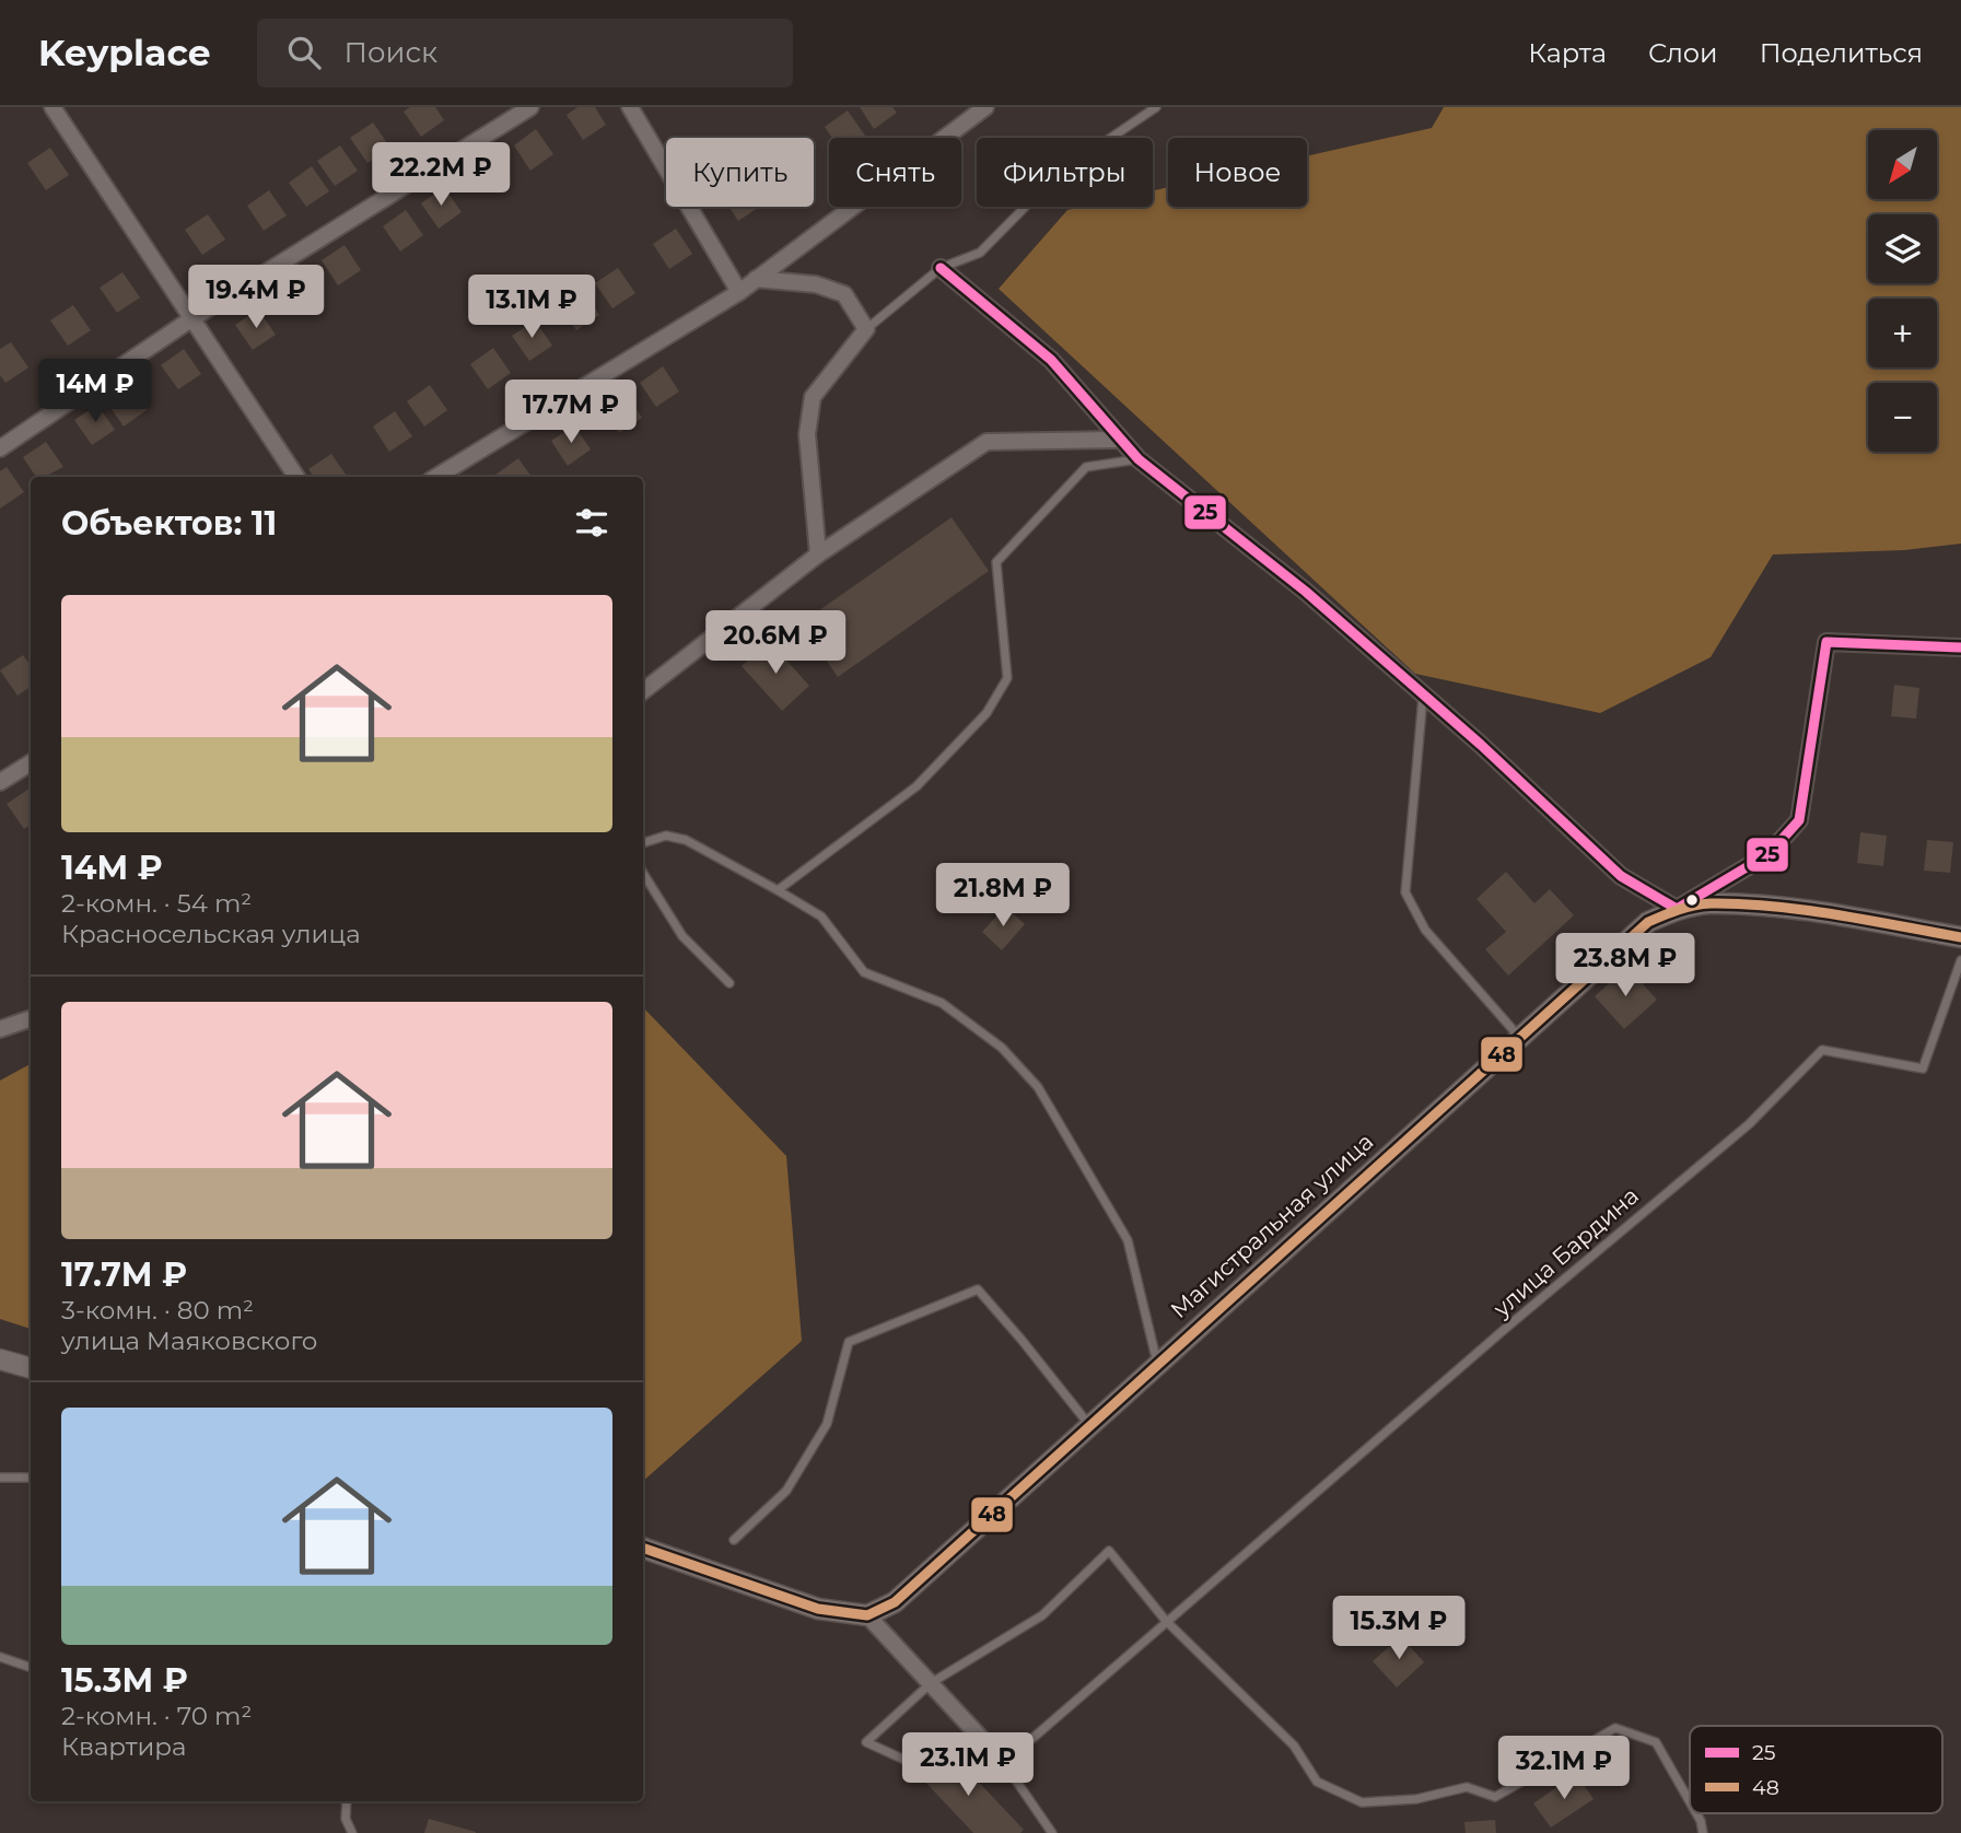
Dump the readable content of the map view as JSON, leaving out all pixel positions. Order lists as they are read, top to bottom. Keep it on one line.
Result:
{"streets":{"street":["Магистральная улица"],"lane":["улица Бардина"]},"lines":["transit line 25","transit line 48"],"legend":["25","48"],"north":"bottom left","page":{"header":"Keyplace","search":"Поиск","nav":["Карта","Слои","Поделиться"],"map_buttons":["+","−"],"chip":["Купить","Снять","Фильтры","Новое"],"price":["22.2M ₽","19.4M ₽","13.1M ₽","14M ₽","17.7M ₽","20.6M ₽","21.8M ₽","23.8M ₽","15.3M ₽","23.1M ₽","32.1M ₽"],"heading":"Объектов: 11","list":[{"name":"14M ₽","note":"2-комн. · 54 m² · Красносельская улица"},{"name":"17.7M ₽","note":"3-комн. · 80 m² · улица Маяковского"},{"name":"15.3M ₽","note":"2-комн. · 70 m² · Квартира"}]}}
